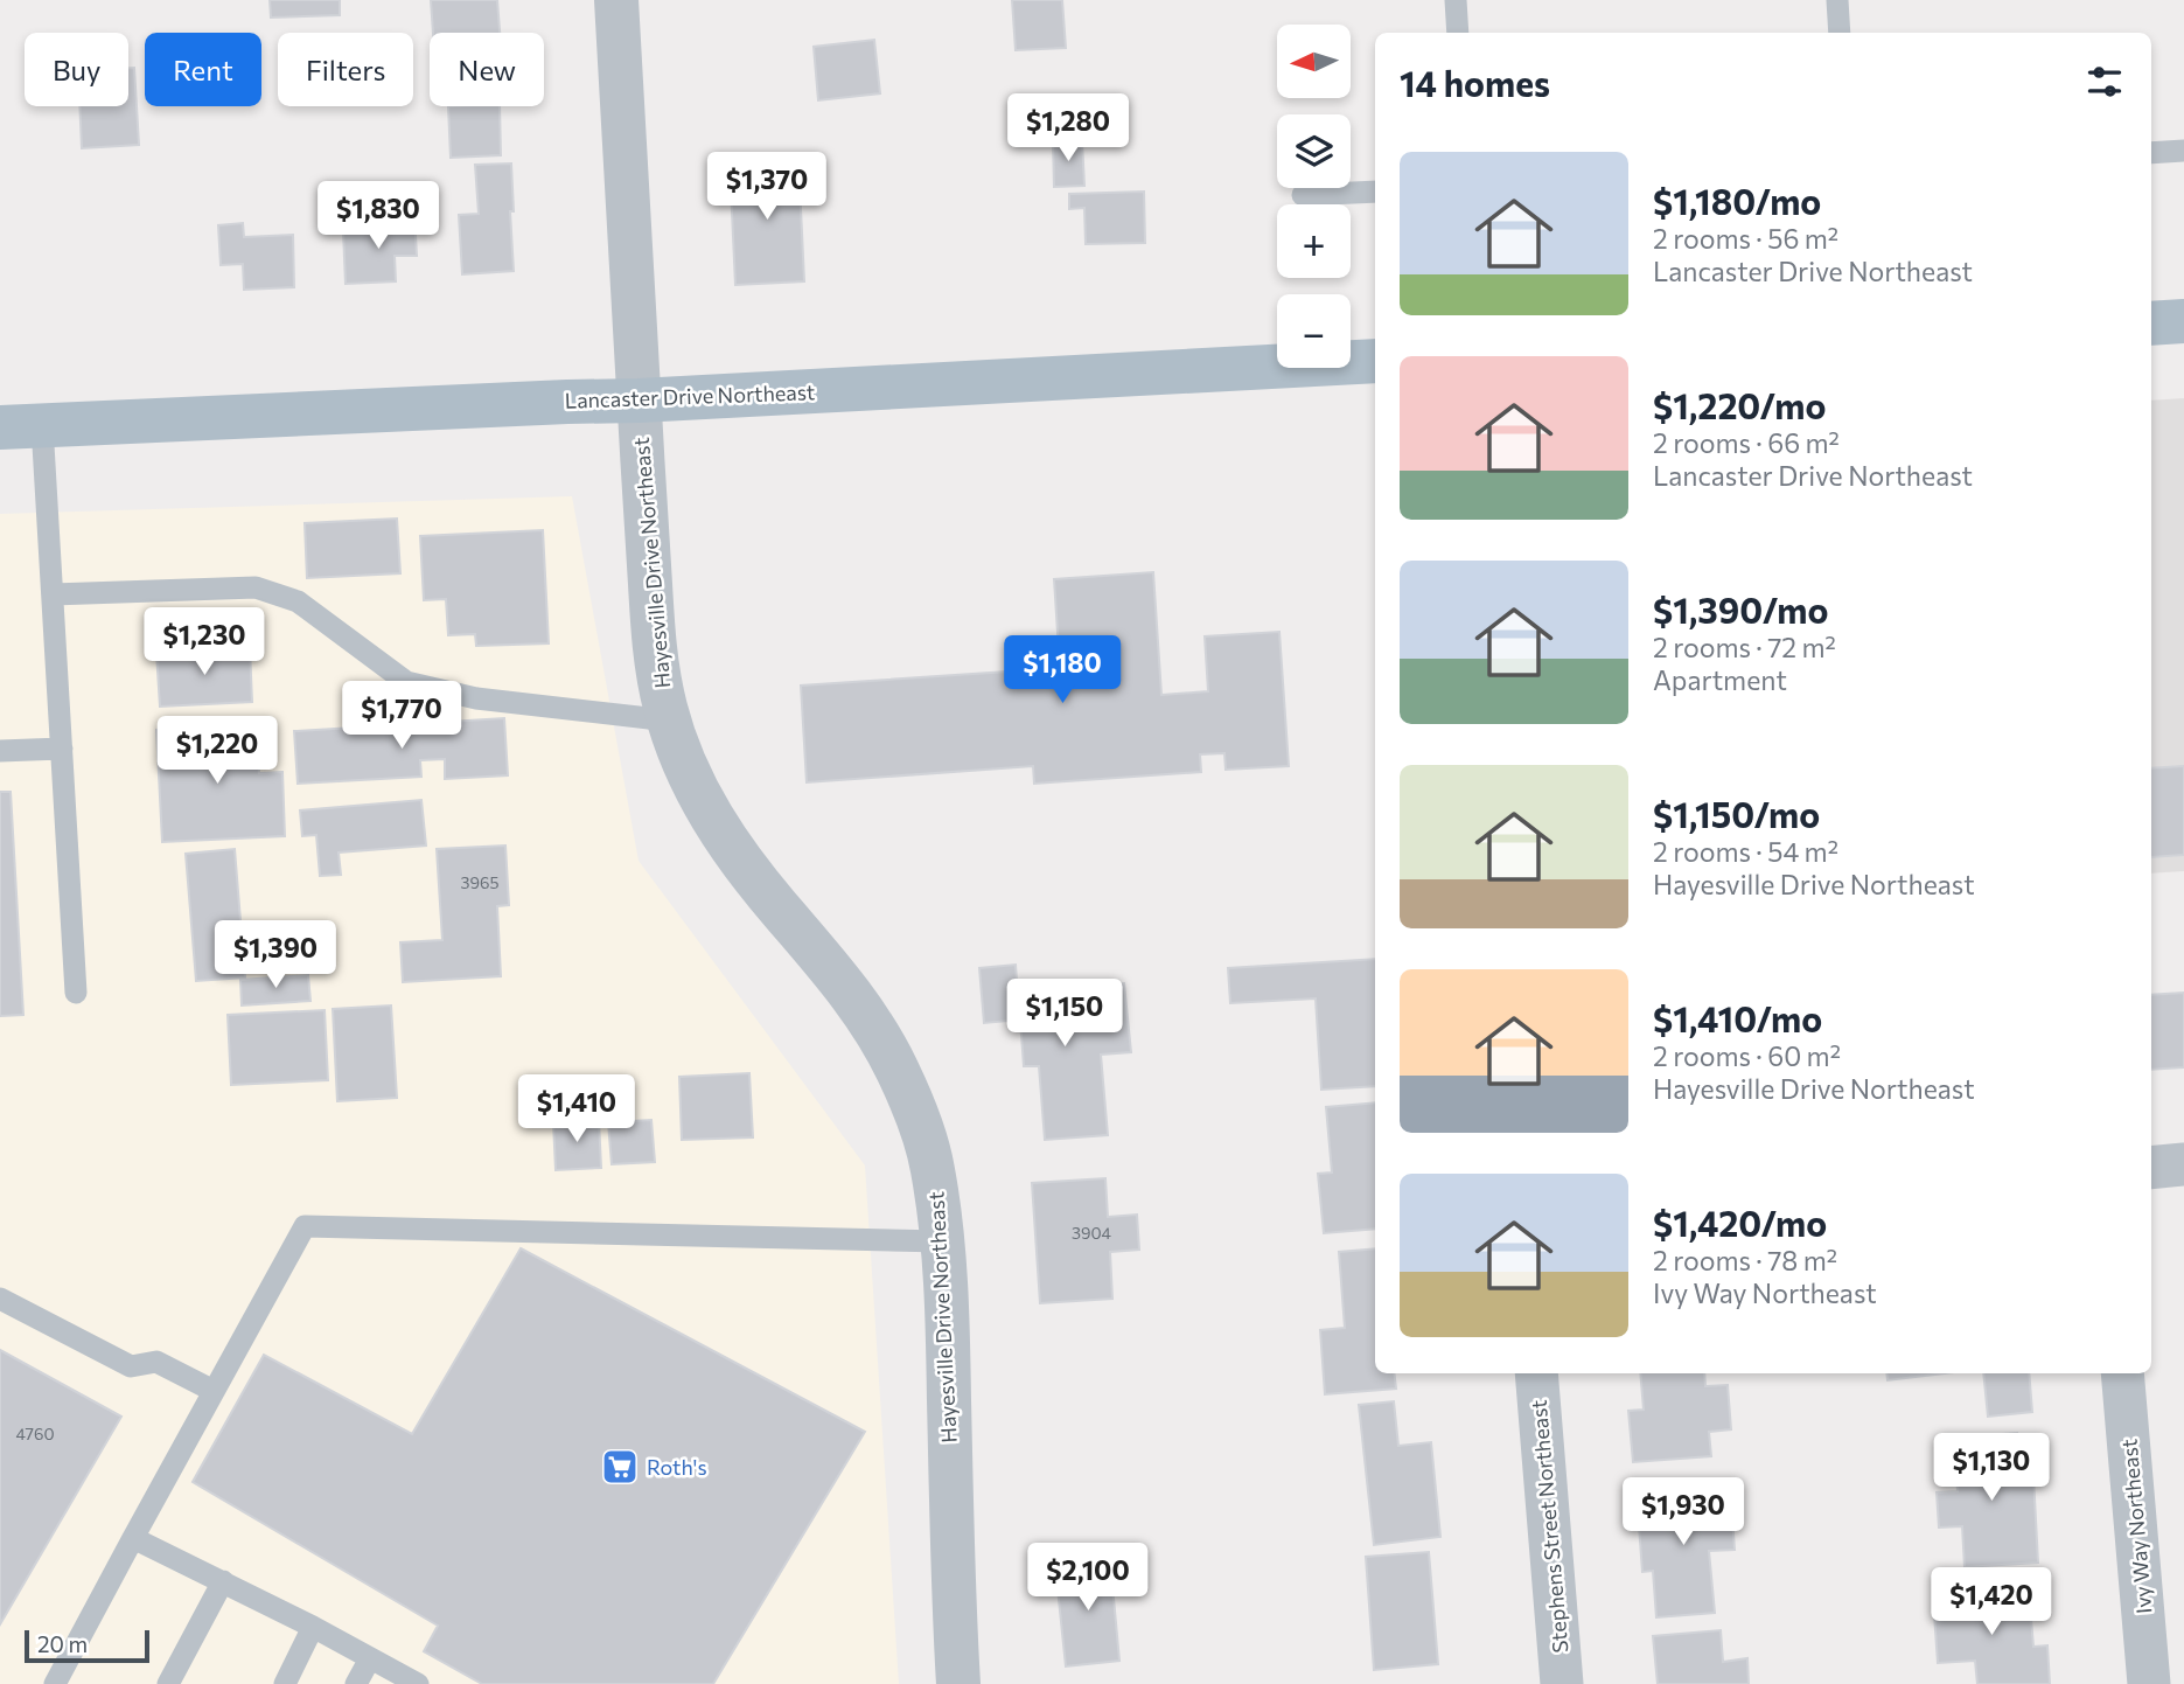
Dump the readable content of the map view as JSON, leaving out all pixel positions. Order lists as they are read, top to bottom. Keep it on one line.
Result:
{"streets":{"main road":["Lancaster Drive Northeast"],"street":["Hayesville Drive Northeast","Stephens Street Northeast","Ivy Way Northeast"]},"crossings":[["Lancaster Drive Northeast","Hayesville Drive Northeast"]],"places":{"supermarket":["Roth's"]},"house_numbers":["3965","3904","4760"],"scale_bar":"20 m","north":"left","page":{"map_buttons":["+","−"],"chip":["Buy","Rent","Filters","New"],"heading":"14 homes","price":["$1,280","$1,370","$1,830","$1,230","$1,180","$1,770","$1,220","$1,390","$1,150","$1,410","$1,130","$1,930","$2,100","$1,420"],"list":[{"name":"$1,180/mo","note":"2 rooms · 56 m² · Lancaster Drive Northeast"},{"name":"$1,220/mo","note":"2 rooms · 66 m² · Lancaster Drive Northeast"},{"name":"$1,390/mo","note":"2 rooms · 72 m² · Apartment"},{"name":"$1,150/mo","note":"2 rooms · 54 m² · Hayesville Drive Northeast"},{"name":"$1,410/mo","note":"2 rooms · 60 m² · Hayesville Drive Northeast"},{"name":"$1,420/mo","note":"2 rooms · 78 m² · Ivy Way Northeast"}],"scale":"20 m"}}
